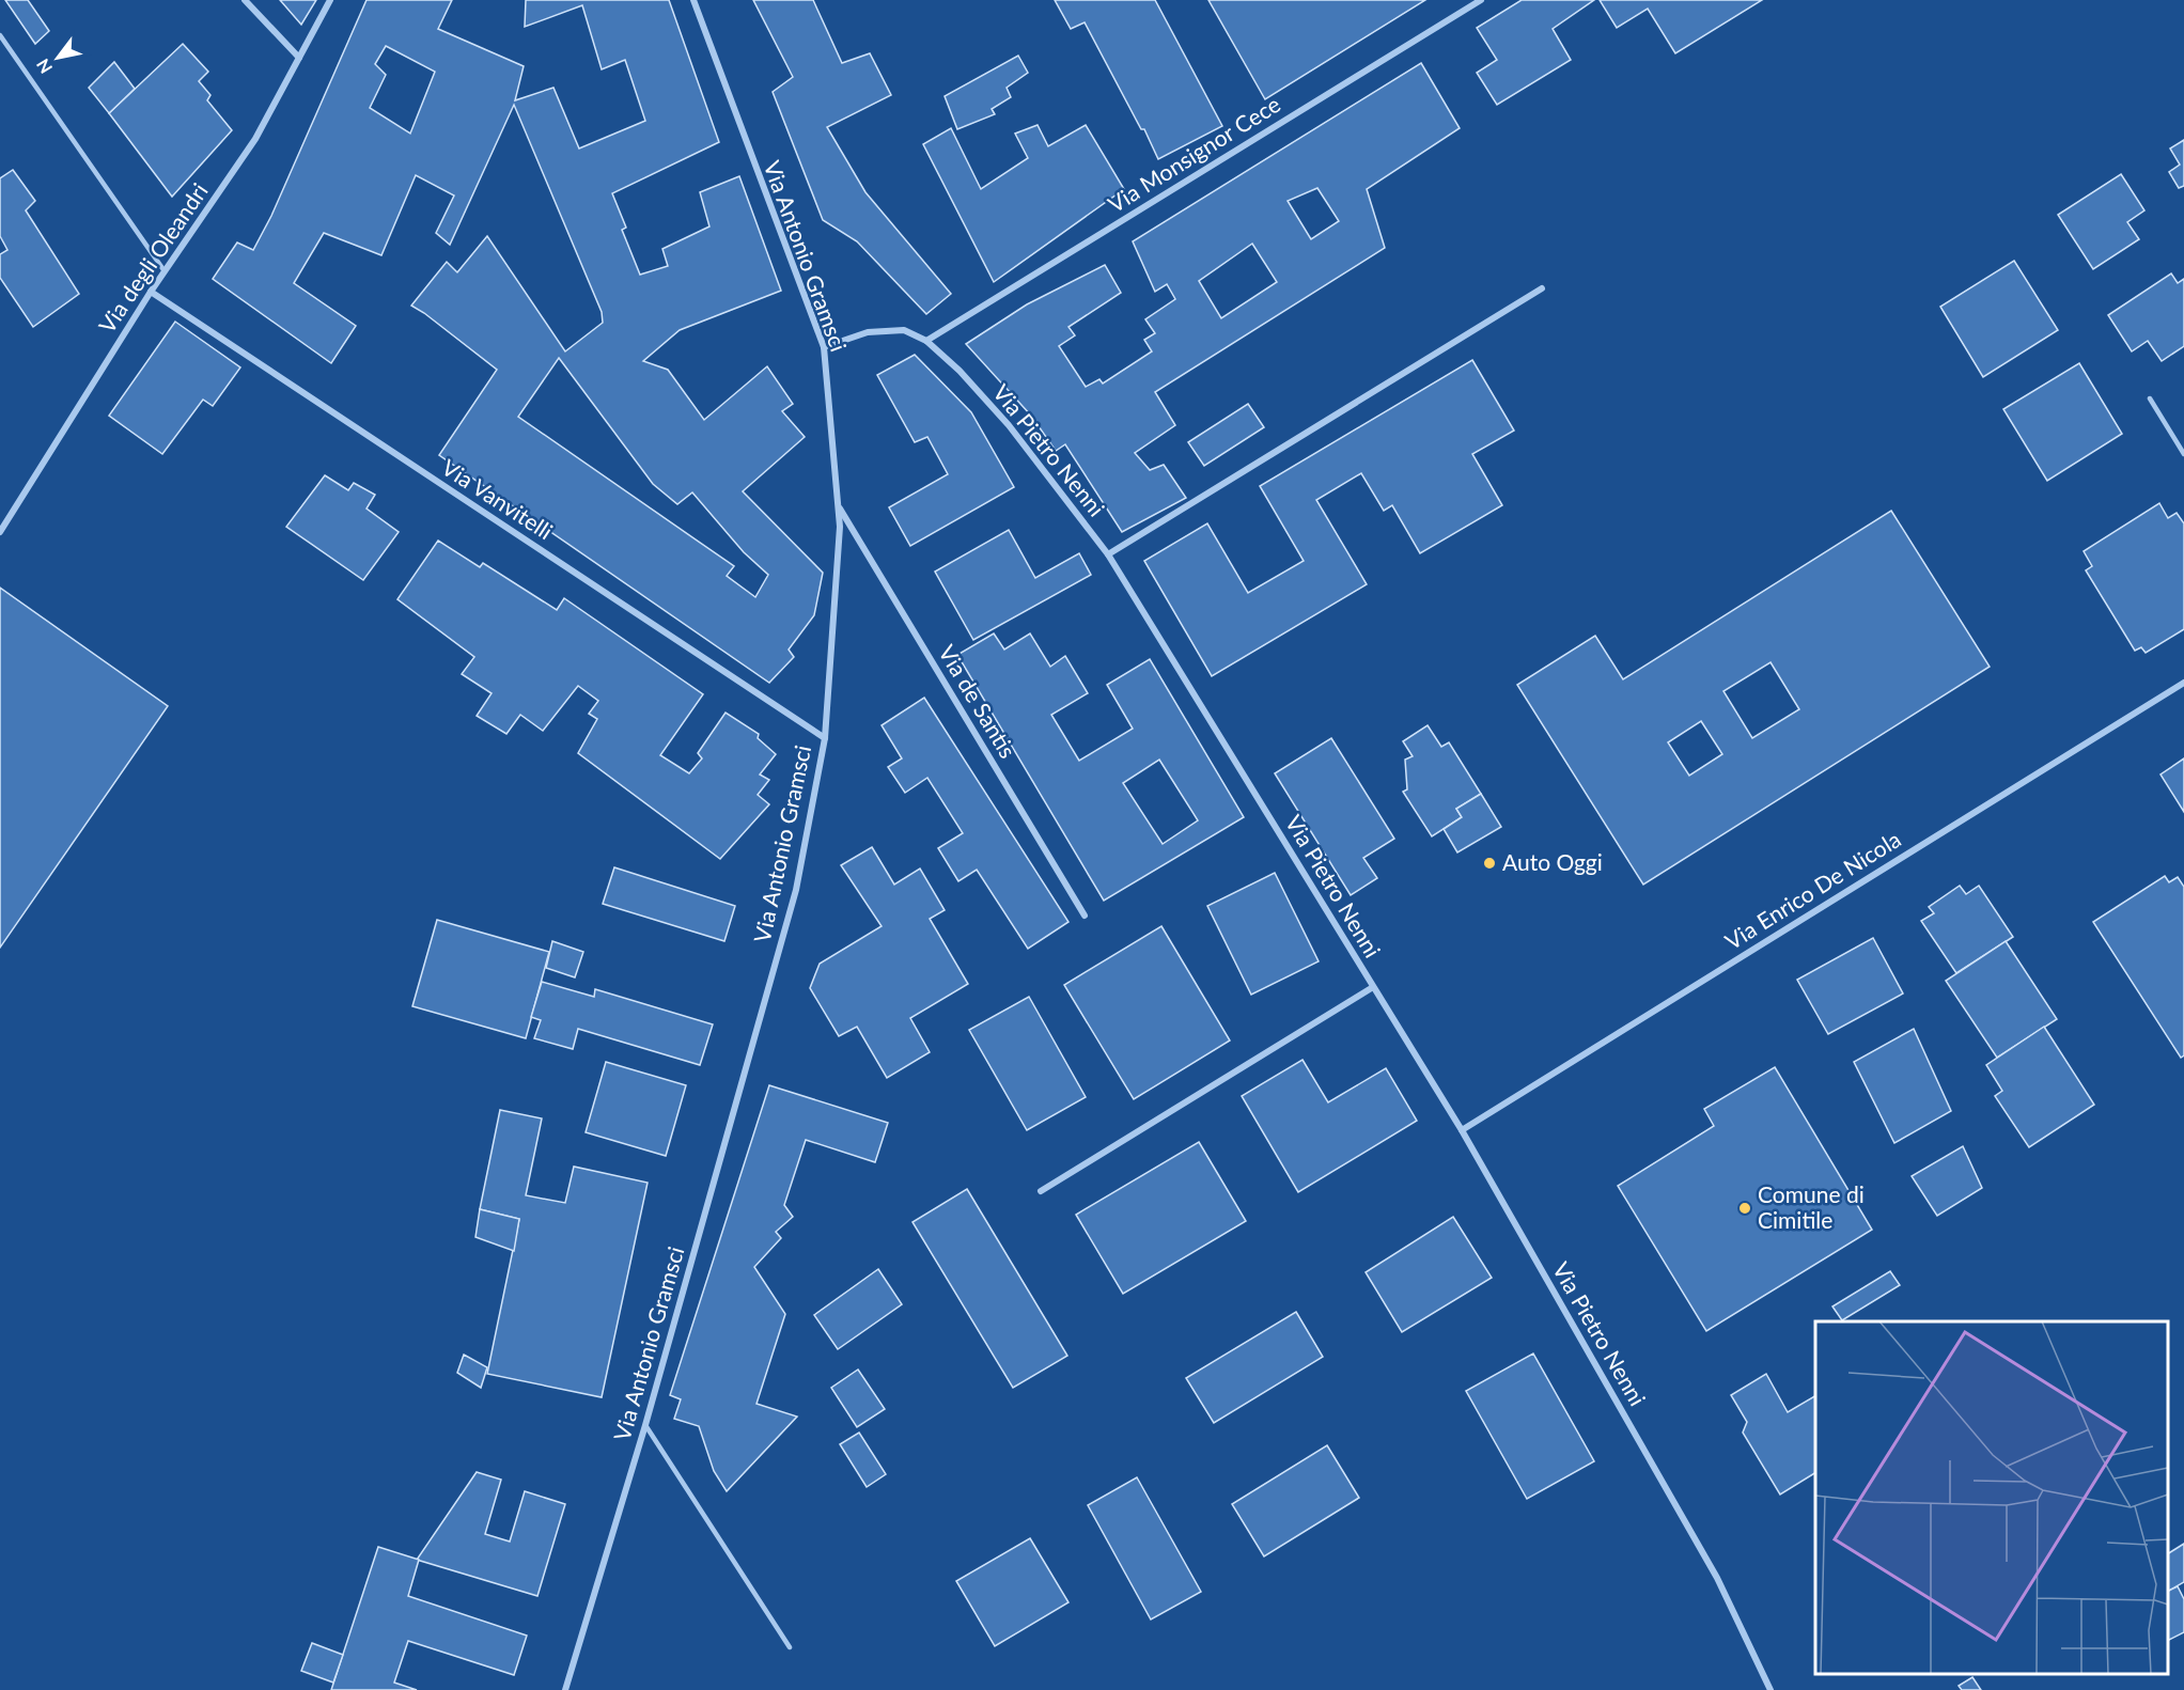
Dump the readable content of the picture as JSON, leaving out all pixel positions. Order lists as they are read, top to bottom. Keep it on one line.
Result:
{"streets":{"street":["Via Monsignor Cece","Via Antonio Gramsci","Via degli Oleandri","Via Pietro Nenni","Via Vanvitelli","Via de Santis","Via Enrico De Nicola"]},"crossings":[["Via Monsignor Cece","Via Pietro Nenni"],["Via Antonio Gramsci","Via Pietro Nenni"],["Via Antonio Gramsci","Via Vanvitelli"],["Via Antonio Gramsci","Via de Santis"],["Via degli Oleandri","Via Vanvitelli"],["Via Pietro Nenni","Via Enrico De Nicola"]],"places":["Auto Oggi","Comune di Cimitile"],"north":"bottom left"}
